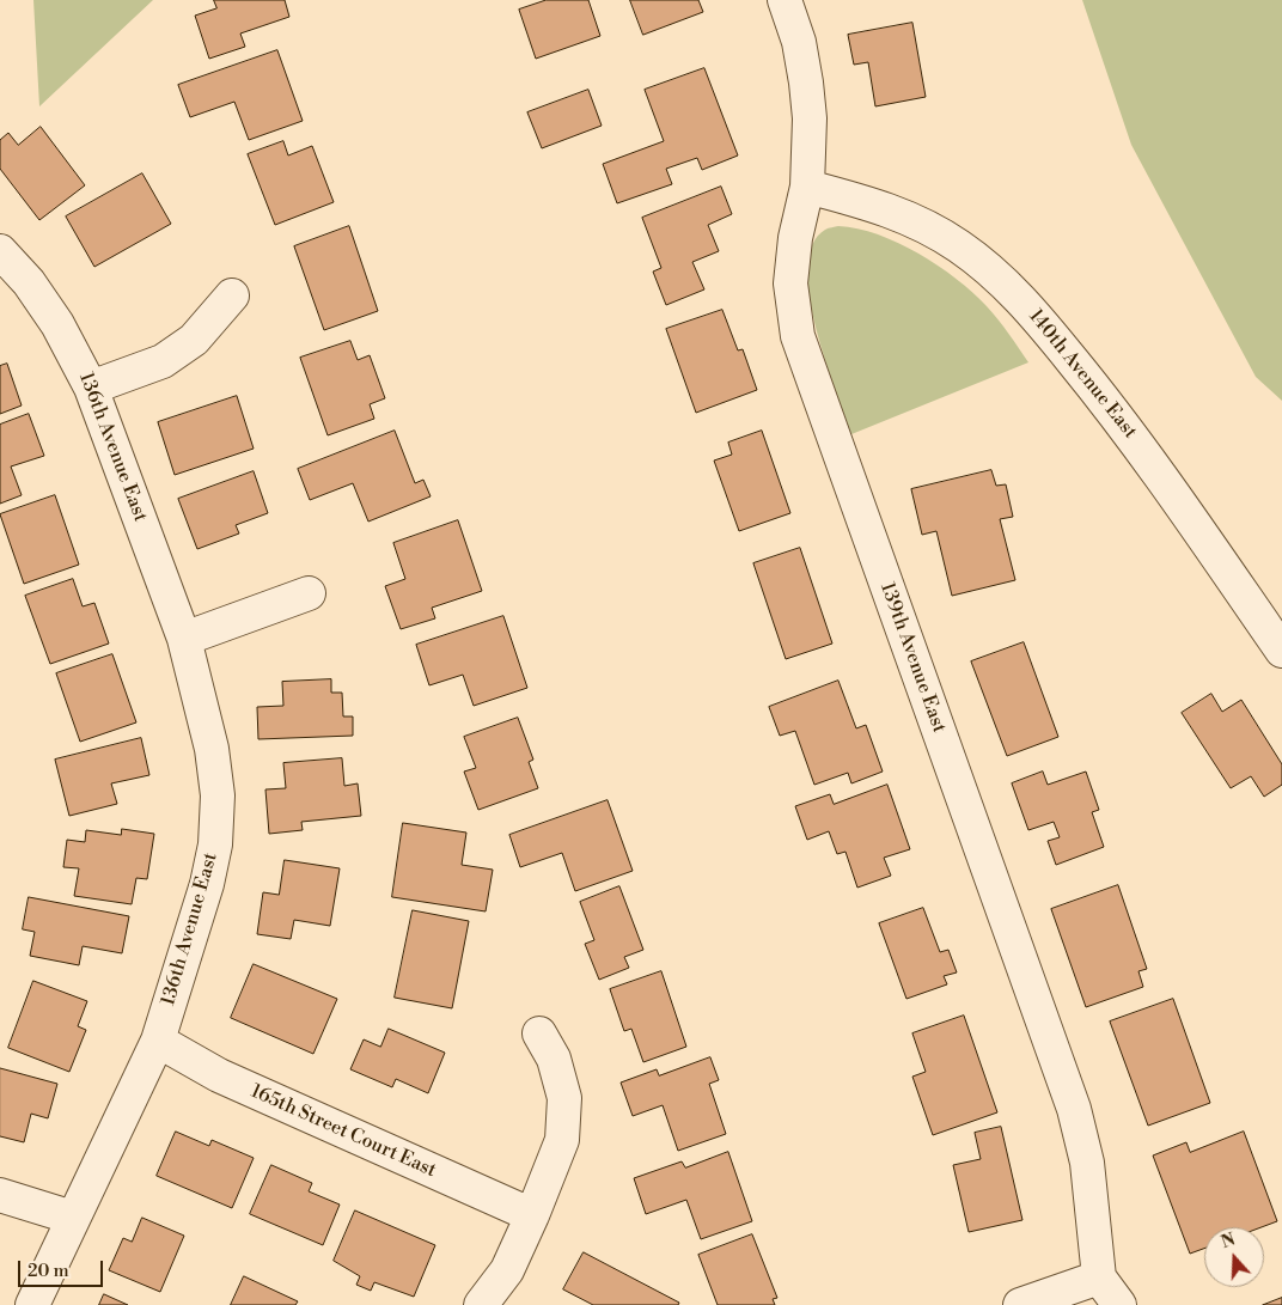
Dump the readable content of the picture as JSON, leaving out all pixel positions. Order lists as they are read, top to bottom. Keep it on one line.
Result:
{"streets":{"street":["140th Avenue East","136th Avenue East","139th Avenue East","165th Street Court East"]},"crossings":[["140th Avenue East","139th Avenue East"],["136th Avenue East","165th Street Court East"]],"scale_bar":"20 m","north":"top"}
